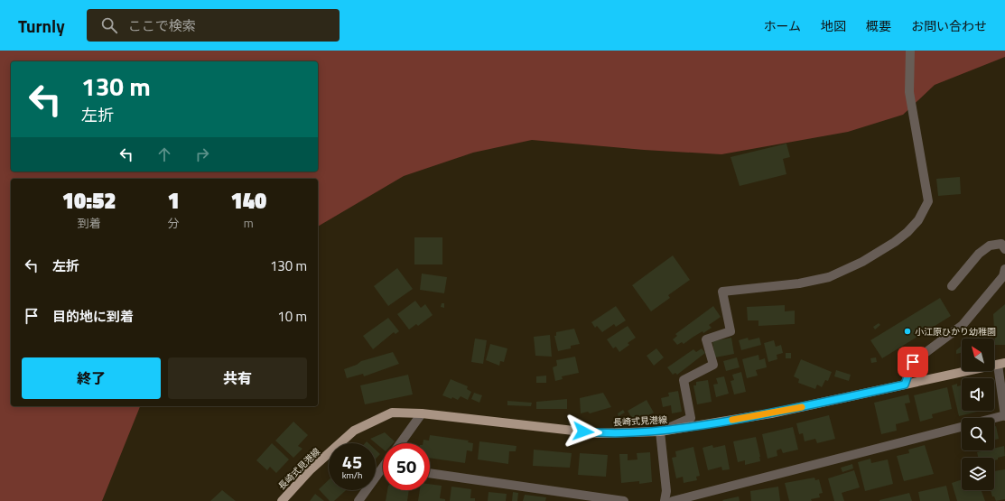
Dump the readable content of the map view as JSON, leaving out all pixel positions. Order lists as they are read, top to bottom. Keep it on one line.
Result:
{"streets":{"main road":["長崎式見港線"]},"places":["小江原ひかり幼稚園"],"north":"top left","page":{"header":"Turnly","search":"ここで検索","nav":["ホーム","地図","概要","お問い合わせ"],"turn":["130 m","左折"],"eta":["10:52","到着","1","分","140","m"],"list":[{"name":"左折","value":"130 m"},{"name":"目的地に到着","value":"10 m"}],"buttons":["終了","共有"],"speed":"45 km/h","limit":"50"}}
